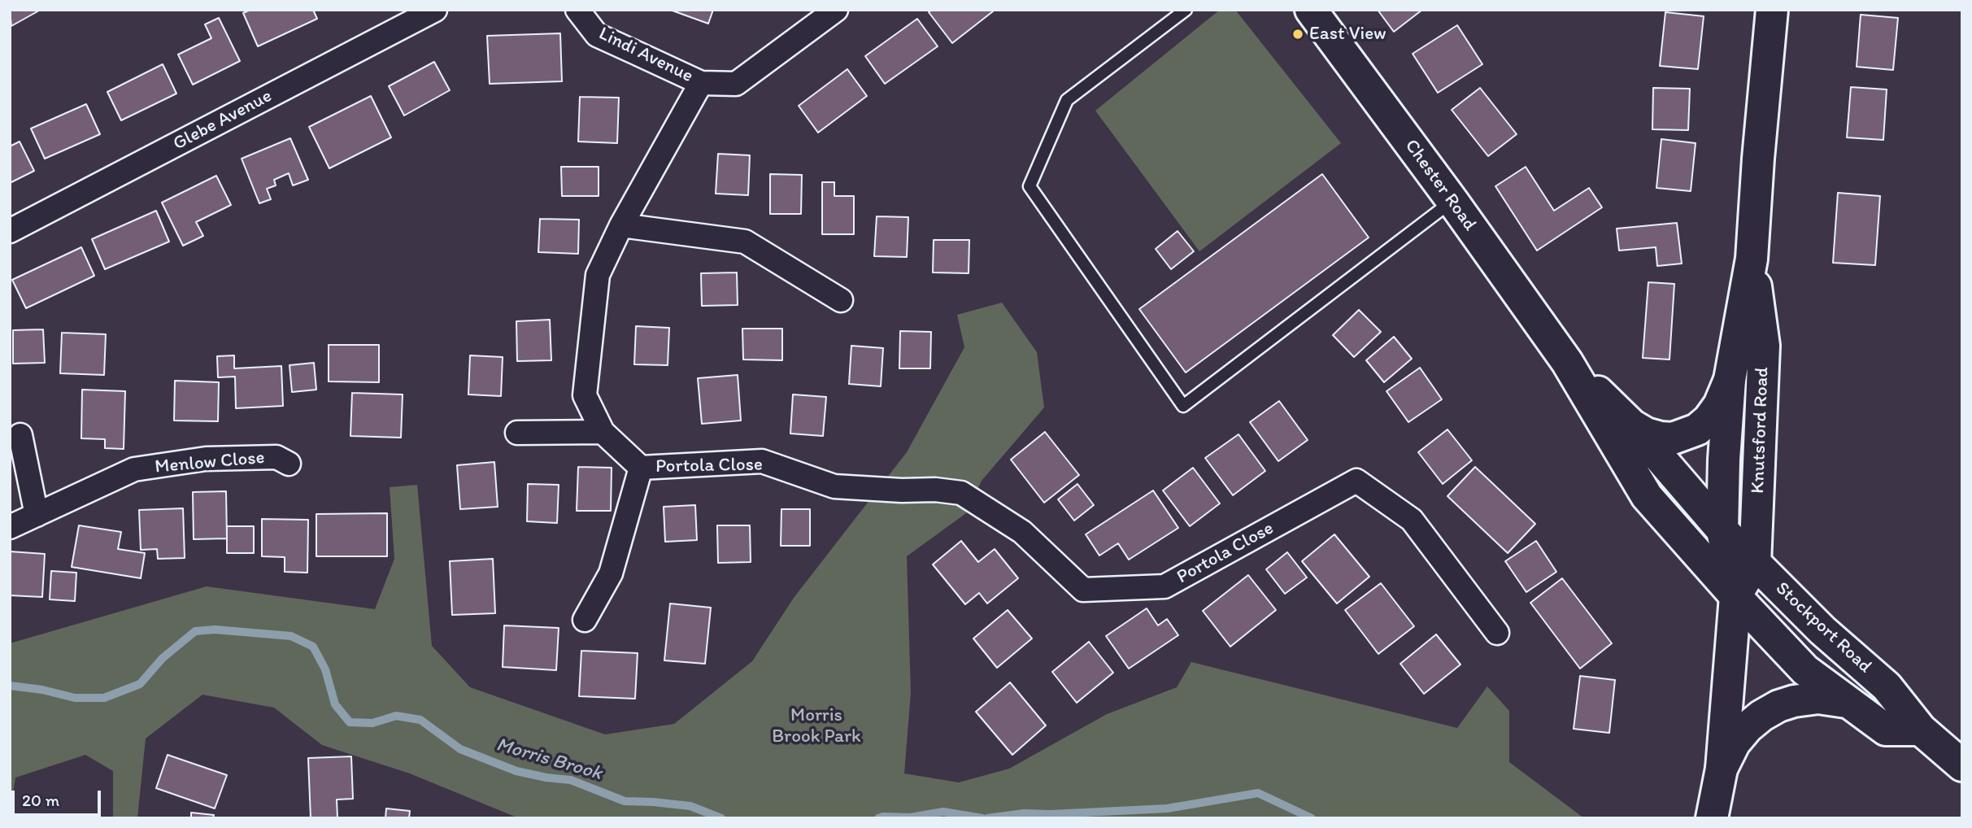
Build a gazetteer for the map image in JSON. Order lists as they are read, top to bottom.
{
  "streets": {
    "main road": ["Chester Road", "Knutsford Road", "Stockport Road"],
    "street": [
      "Lindi Avenue",
      "Glebe Avenue",
      "Menlow Close",
      "Portola Close"
    ]
  },
  "crossings": [
    ["Lindi Avenue", "Portola Close"],
    ["Chester Road", "Knutsford Road"],
    ["Chester Road", "Stockport Road"],
    ["Knutsford Road", "Stockport Road"]
  ],
  "water": ["Morris Brook"],
  "parks": ["Morris Brook Park"],
  "places": ["East View"],
  "scale_bar": "20 m"
}
